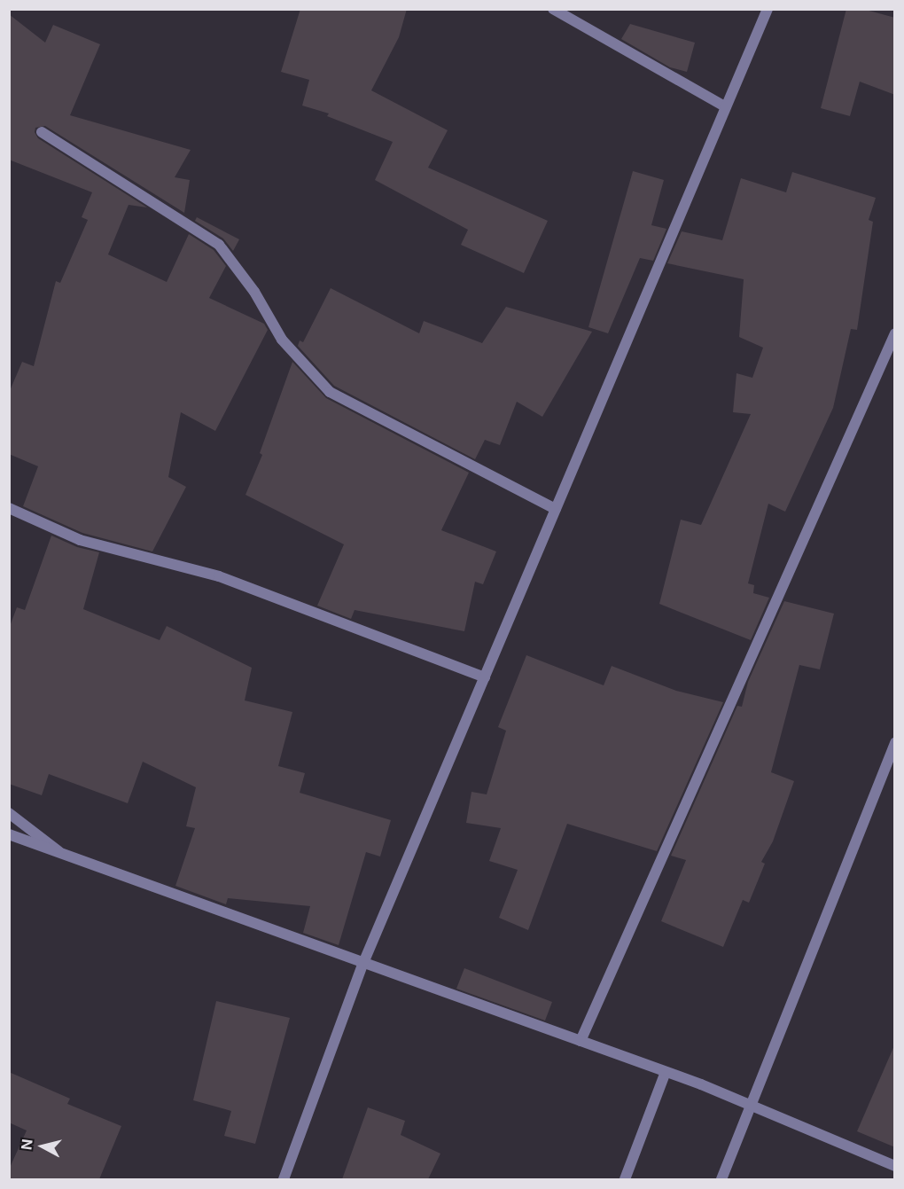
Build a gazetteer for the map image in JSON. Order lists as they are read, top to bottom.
{
  "north": "left"
}
